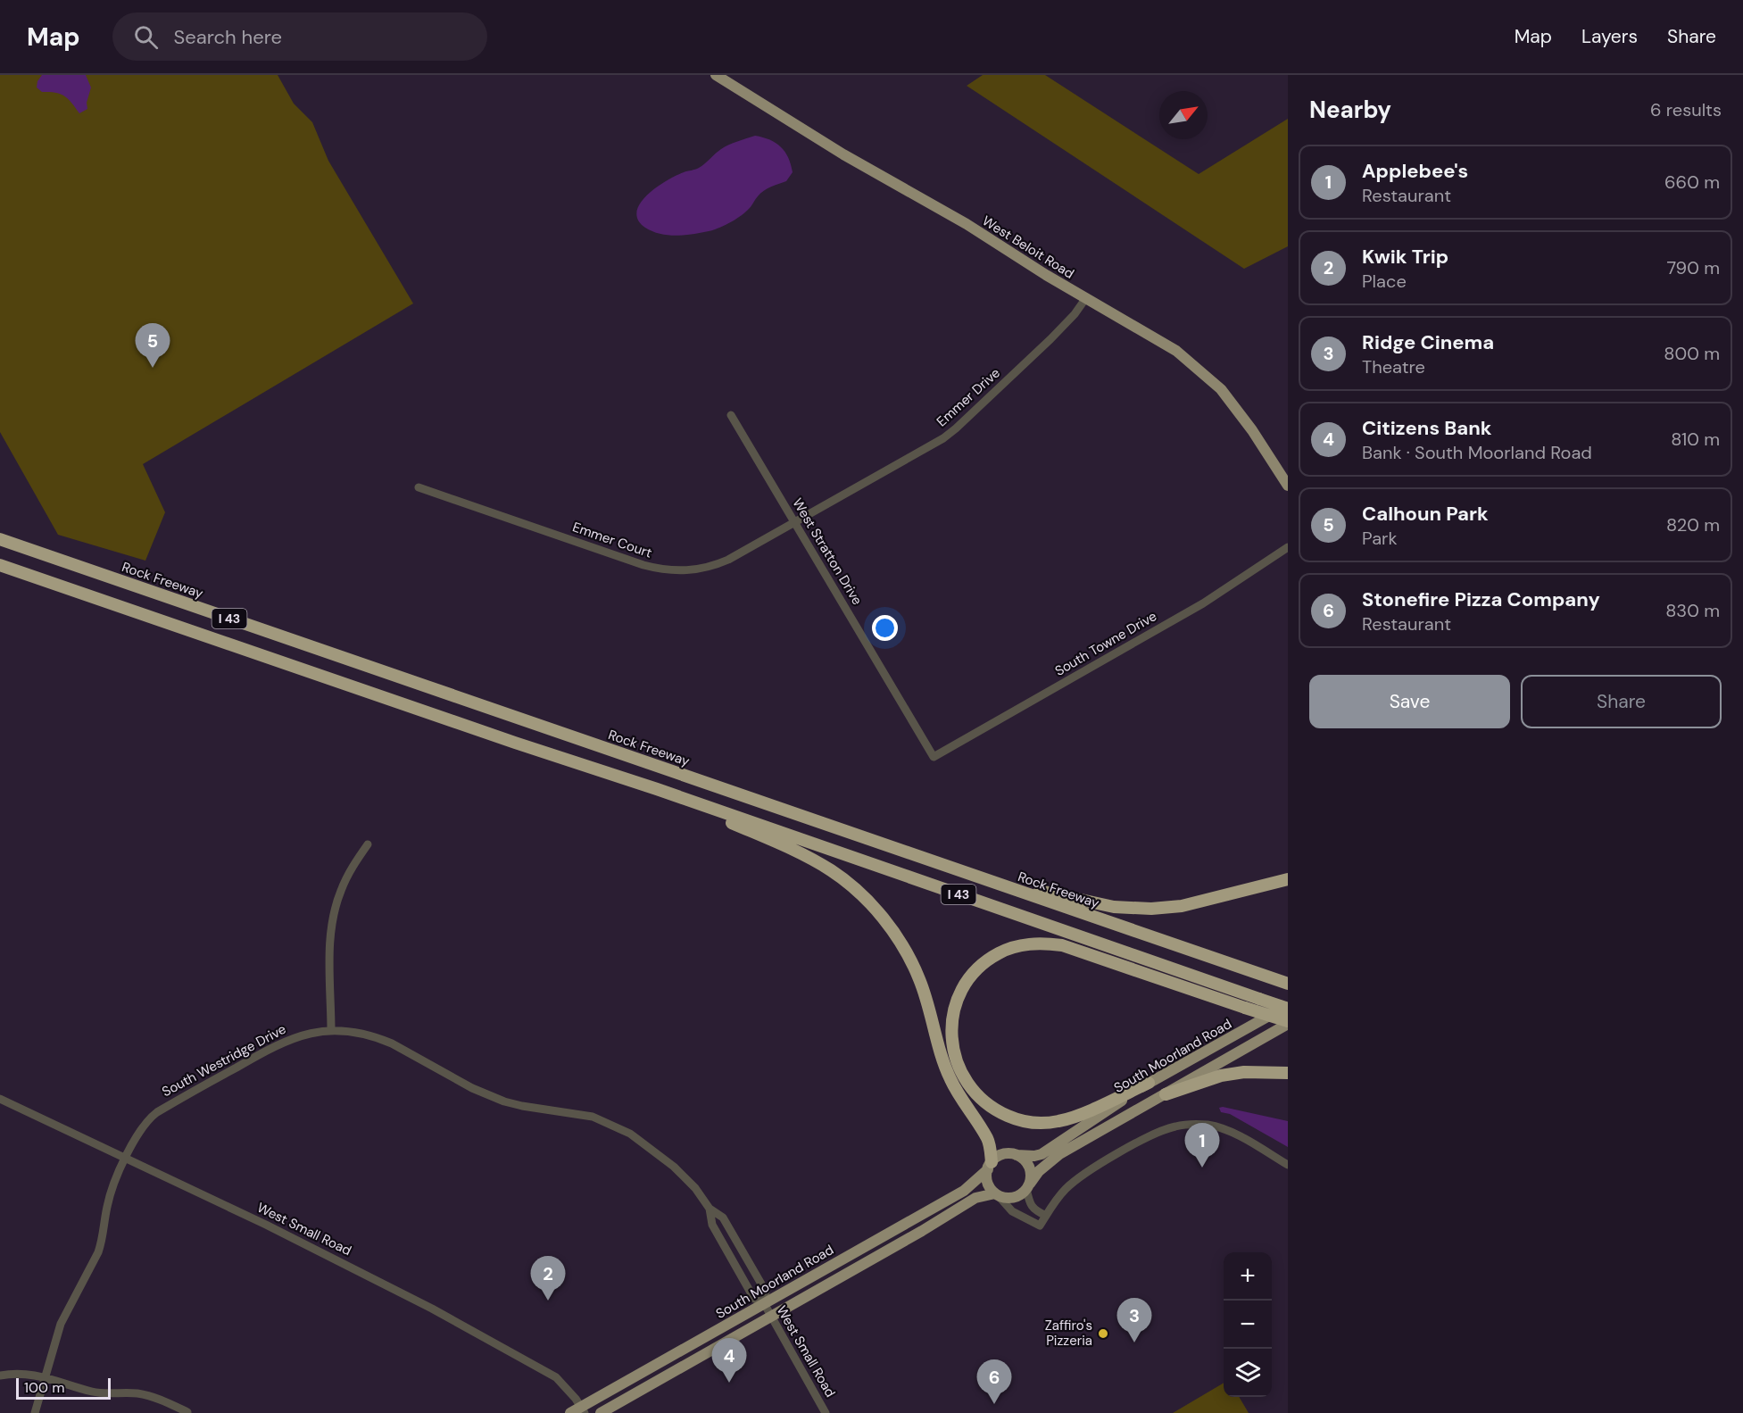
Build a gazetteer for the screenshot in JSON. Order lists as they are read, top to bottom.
{
  "streets": {
    "highway": ["Rock Freeway", "I 43"],
    "main road": ["West Beloit Road", "South Moorland Road"],
    "street": [
      "Emmer Drive",
      "Emmer Court",
      "West Stratton Drive",
      "South Towne Drive",
      "South Westridge Drive",
      "West Small Road"
    ]
  },
  "crossings": [
    ["West Beloit Road", "Emmer Drive"],
    ["Emmer Drive", "Emmer Court"],
    ["Emmer Drive", "West Stratton Drive"],
    ["Emmer Court", "West Stratton Drive"],
    ["West Stratton Drive", "South Towne Drive"],
    ["I 43", "South Moorland Road"],
    ["South Moorland Road", "South Westridge Drive"],
    ["South Moorland Road", "West Small Road"],
    ["South Westridge Drive", "West Small Road"]
  ],
  "places": ["Zaffiro's Pizzeria"],
  "scale_bar": "100 m",
  "north": "top right",
  "page": {
    "header": "Map",
    "search": "Search here",
    "nav": ["Map", "Layers", "Share"],
    "heading": ["Nearby", "6 results"],
    "list": [
      {
        "mark": "1",
        "name": "Applebee's",
        "note": "Restaurant",
        "value": "660 m"
      },
      {
        "mark": "2",
        "name": "Kwik Trip",
        "note": "Place",
        "value": "790 m"
      },
      {
        "mark": "3",
        "name": "Ridge Cinema",
        "note": "Theatre",
        "value": "800 m"
      },
      {
        "mark": "4",
        "name": "Citizens Bank",
        "note": "Bank · South Moorland Road",
        "value": "810 m"
      },
      {
        "mark": "5",
        "name": "Calhoun Park",
        "note": "Park",
        "value": "820 m"
      },
      {
        "mark": "6",
        "name": "Stonefire Pizza Company",
        "note": "Restaurant",
        "value": "830 m"
      }
    ],
    "pins": [
      "5",
      "1",
      "2",
      "3",
      "4",
      "6"
    ],
    "buttons": ["Save", "Share"],
    "map_buttons": ["+", "−"],
    "scale": "100 m"
  }
}
